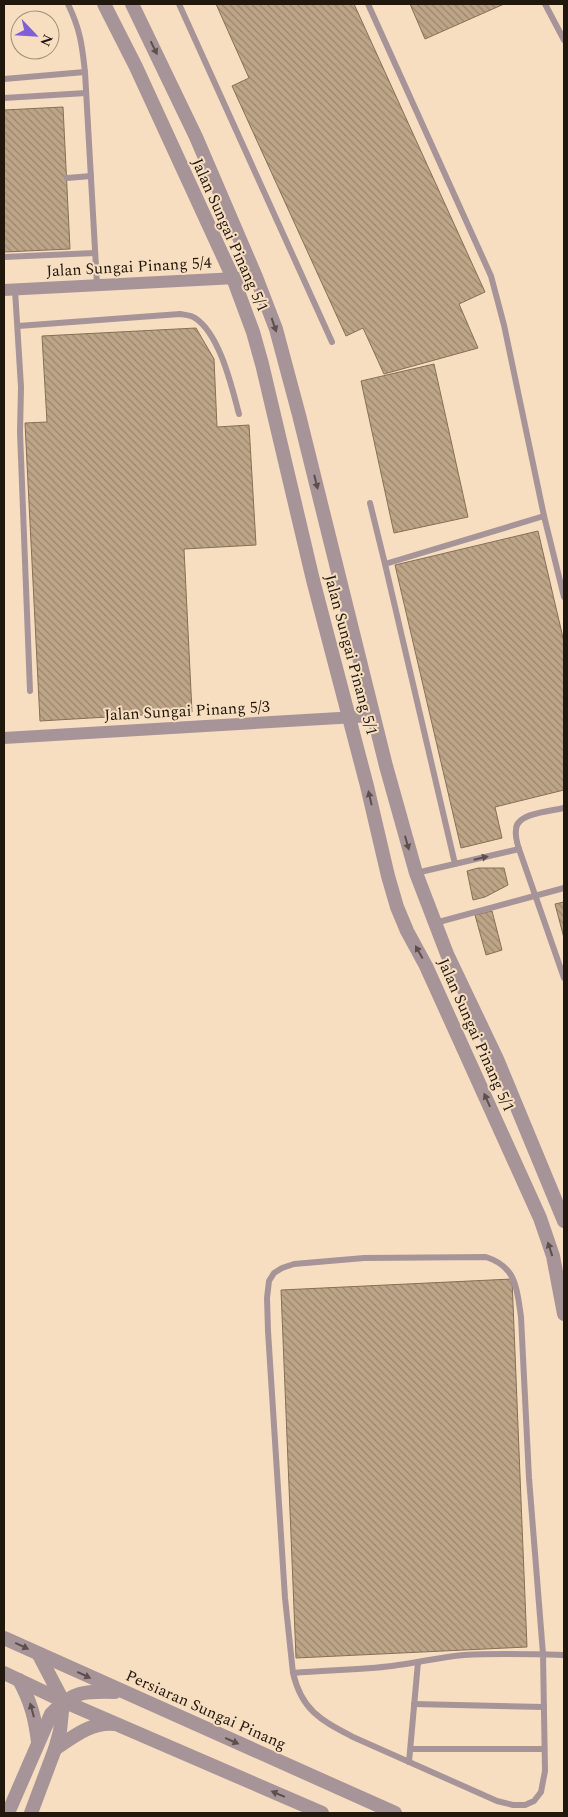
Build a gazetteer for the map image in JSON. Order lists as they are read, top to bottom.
{
  "streets": {
    "street": [
      "Jalan Sungai Pinang 5/1",
      "Jalan Sungai Pinang 5/4",
      "Jalan Sungai Pinang 5/3",
      "Persiaran Sungai Pinang"
    ]
  },
  "crossings": [
    ["Jalan Sungai Pinang 5/1", "Jalan Sungai Pinang 5/4"],
    ["Jalan Sungai Pinang 5/1", "Jalan Sungai Pinang 5/3"]
  ],
  "north": "bottom right"
}
